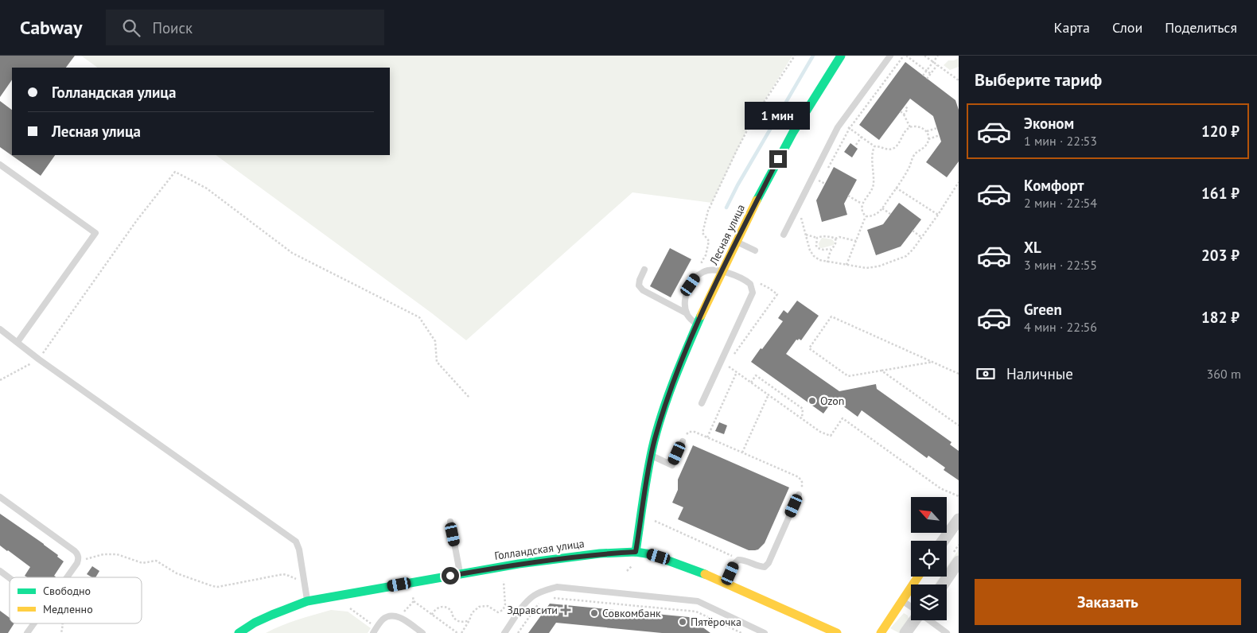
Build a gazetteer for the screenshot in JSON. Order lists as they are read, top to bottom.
{
  "streets": {
    "street": ["Лесная улица", "Голландская улица"]
  },
  "crossings": [
    ["Лесная улица", "Голландская улица"]
  ],
  "places": {
    "other": ["Ozon", "Совкомбанк", "Пятёрочка"],
    "health": ["Здравсити"]
  },
  "legend": ["Свободно", "Медленно"],
  "north": "top left",
  "page": {
    "header": "Cabway",
    "search": "Поиск",
    "nav": ["Карта", "Слои", "Поделиться"],
    "heading": "Выберите тариф",
    "banner": ["Голландская улица", "Лесная улица"],
    "bubble": "1 мин",
    "list": [
      {
        "name": "Эконом",
        "note": "1 мин · 22:53",
        "value": "120 ₽"
      },
      {
        "name": "Комфорт",
        "note": "2 мин · 22:54",
        "value": "161 ₽"
      },
      {
        "name": "XL",
        "note": "3 мин · 22:55",
        "value": "203 ₽"
      },
      {
        "name": "Green",
        "note": "4 мин · 22:56",
        "value": "182 ₽"
      }
    ],
    "pay": ["Наличные", "360 m"],
    "buttons": "Заказать"
  }
}
